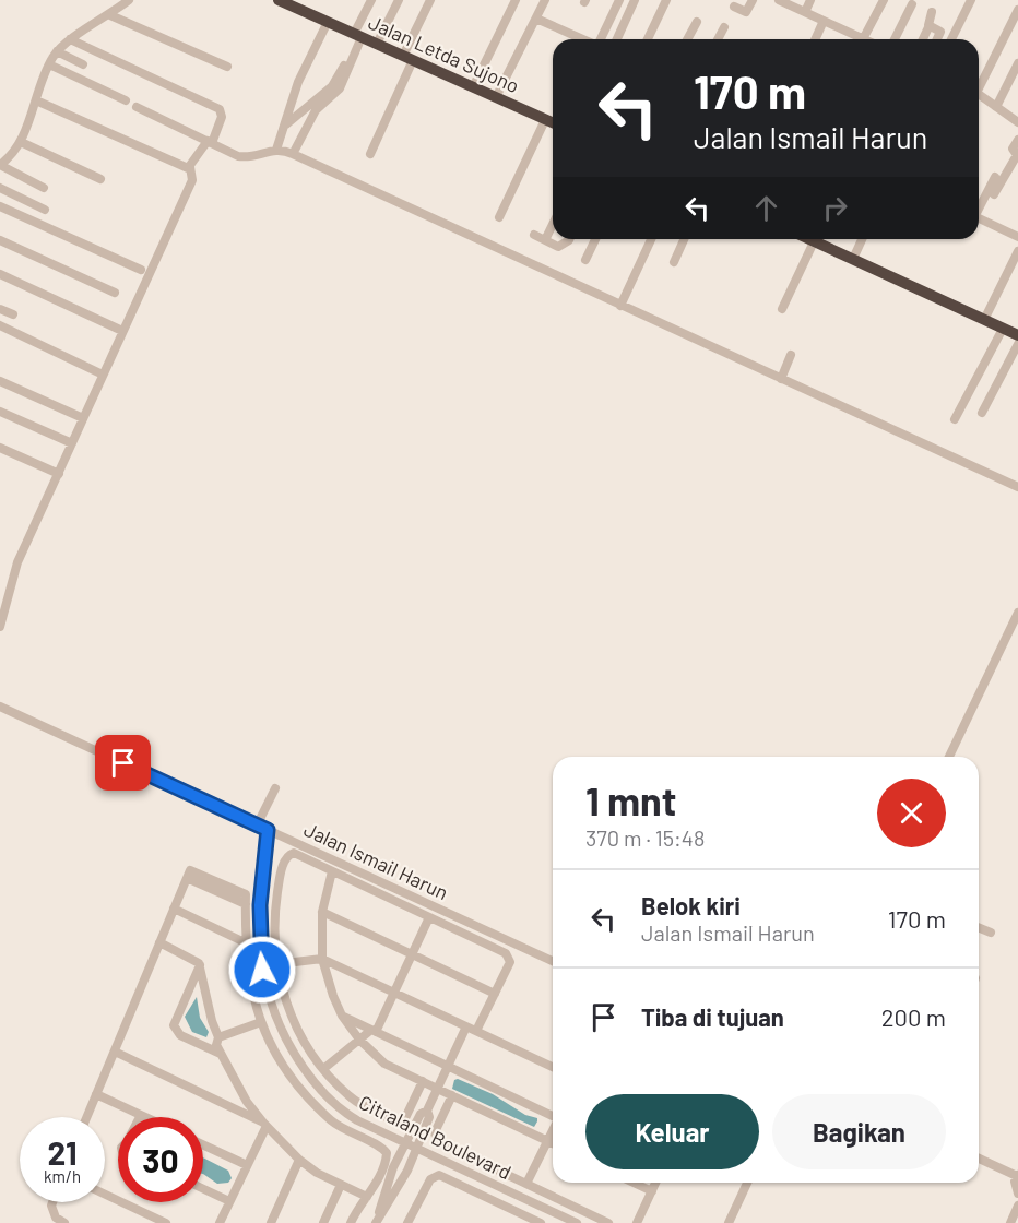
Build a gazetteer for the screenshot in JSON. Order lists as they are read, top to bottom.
{
  "streets": {
    "highway": ["Jalan Letda Sujono"],
    "street": ["Jalan Ismail Harun", "Citraland Boulevard"]
  },
  "crossings": [
    ["Jalan Ismail Harun", "Citraland Boulevard"]
  ],
  "page": {
    "turn": ["170 m", "Jalan Ismail Harun"],
    "heading": ["1 mnt", "370 m · 15:48"],
    "list": [
      {
        "name": "Belok kiri",
        "note": "Jalan Ismail Harun",
        "value": "170 m"
      },
      {
        "name": "Tiba di tujuan",
        "value": "200 m"
      }
    ],
    "buttons": ["Keluar", "Bagikan"],
    "speed": "21 km/h",
    "limit": "30"
  }
}
